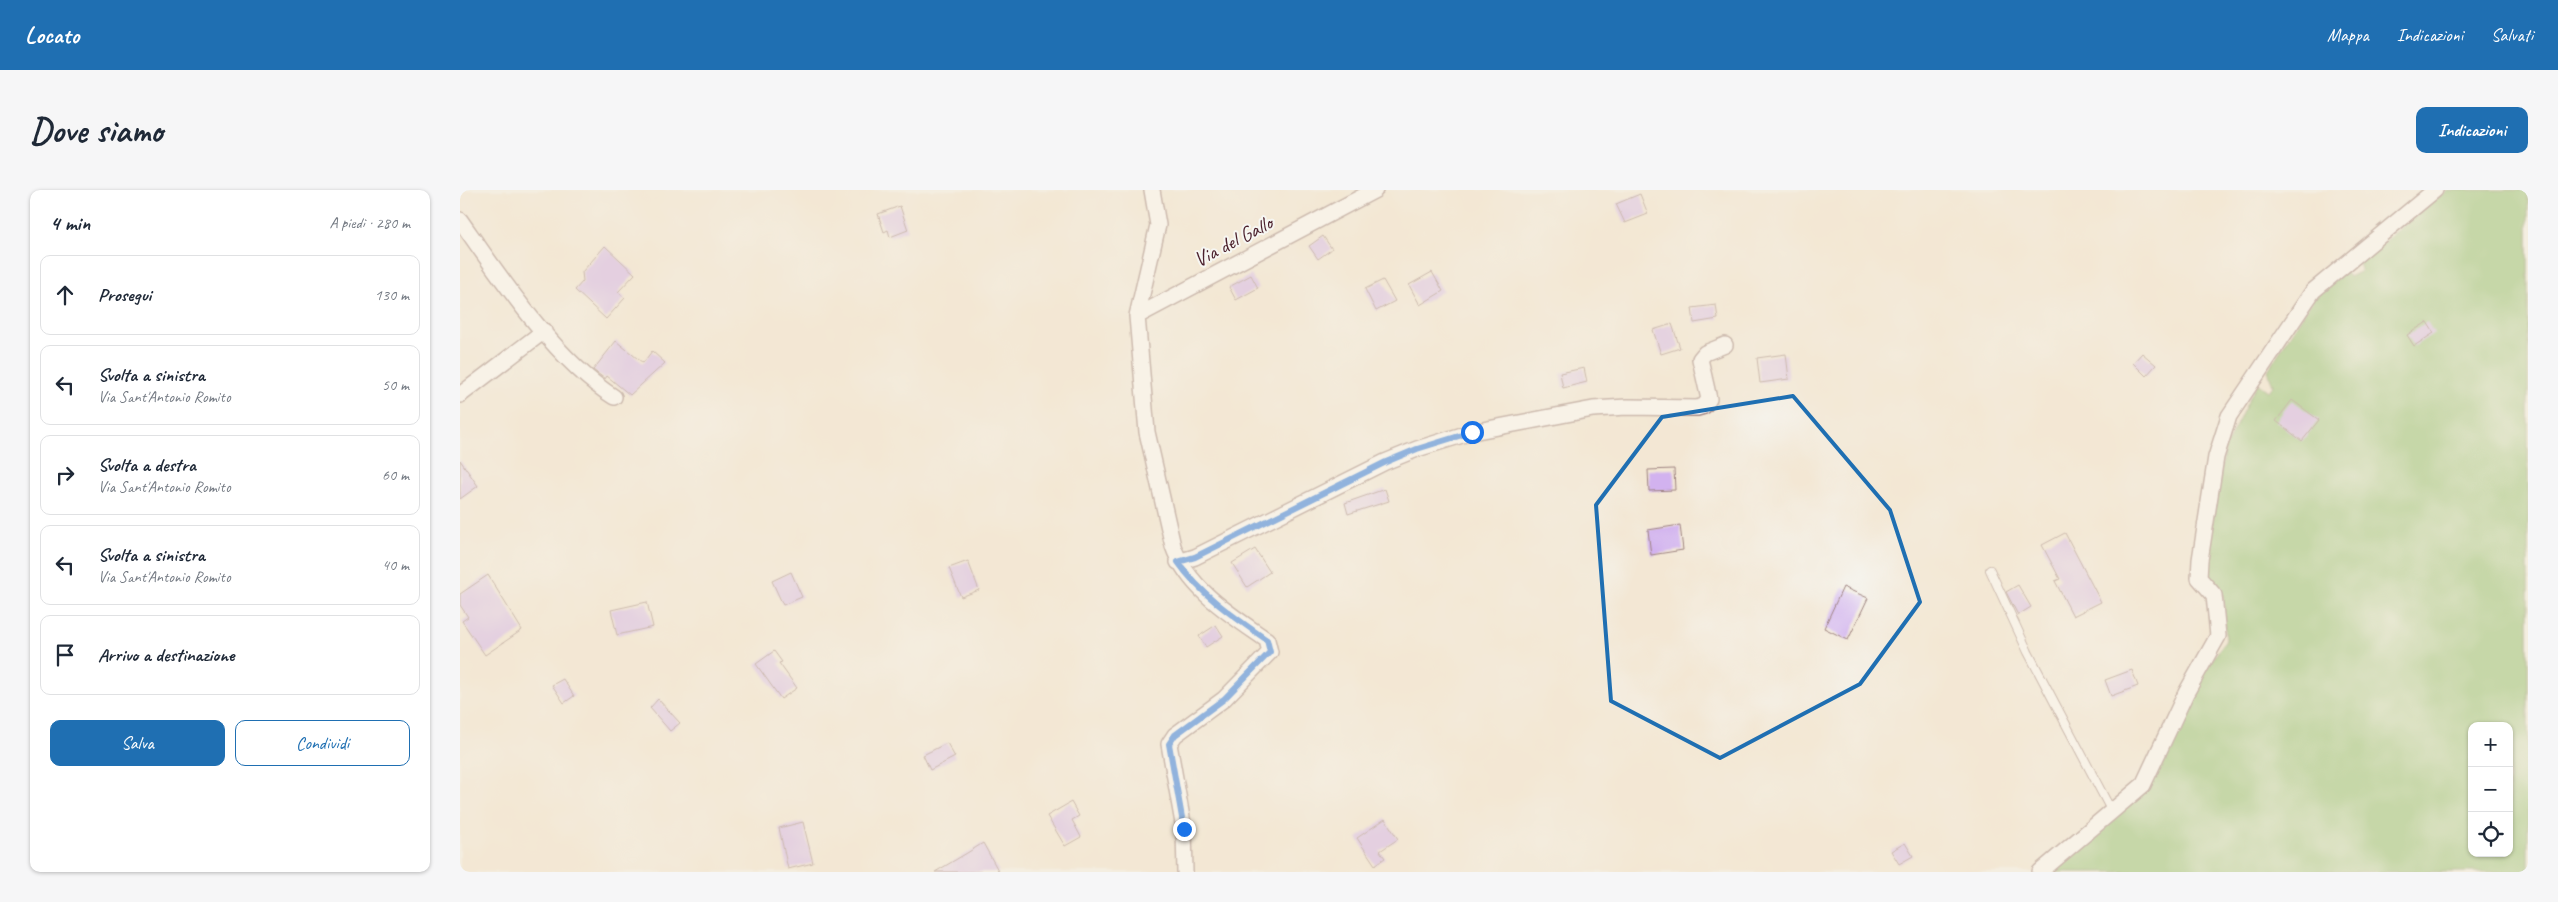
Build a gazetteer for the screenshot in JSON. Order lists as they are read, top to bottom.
{
  "streets": {
    "street": ["Via del Gallo"]
  },
  "page": {
    "header": "Locato",
    "nav": ["Mappa", "Indicazioni", "Salvati"],
    "buttons": [
      "Indicazioni",
      ["Salva", "Condividi"]
    ],
    "title": "Dove siamo",
    "heading": ["4 min", "A piedi · 280 m"],
    "list": [
      ["Prosegui", "130 m"],
      ["Svolta a sinistra", "Via Sant'Antonio Romito", "50 m"],
      ["Svolta a destra", "Via Sant'Antonio Romito", "60 m"],
      ["Svolta a sinistra", "Via Sant'Antonio Romito", "40 m"],
      "Arrivo a destinazione"
    ],
    "map_buttons": ["+", "−"]
  }
}
